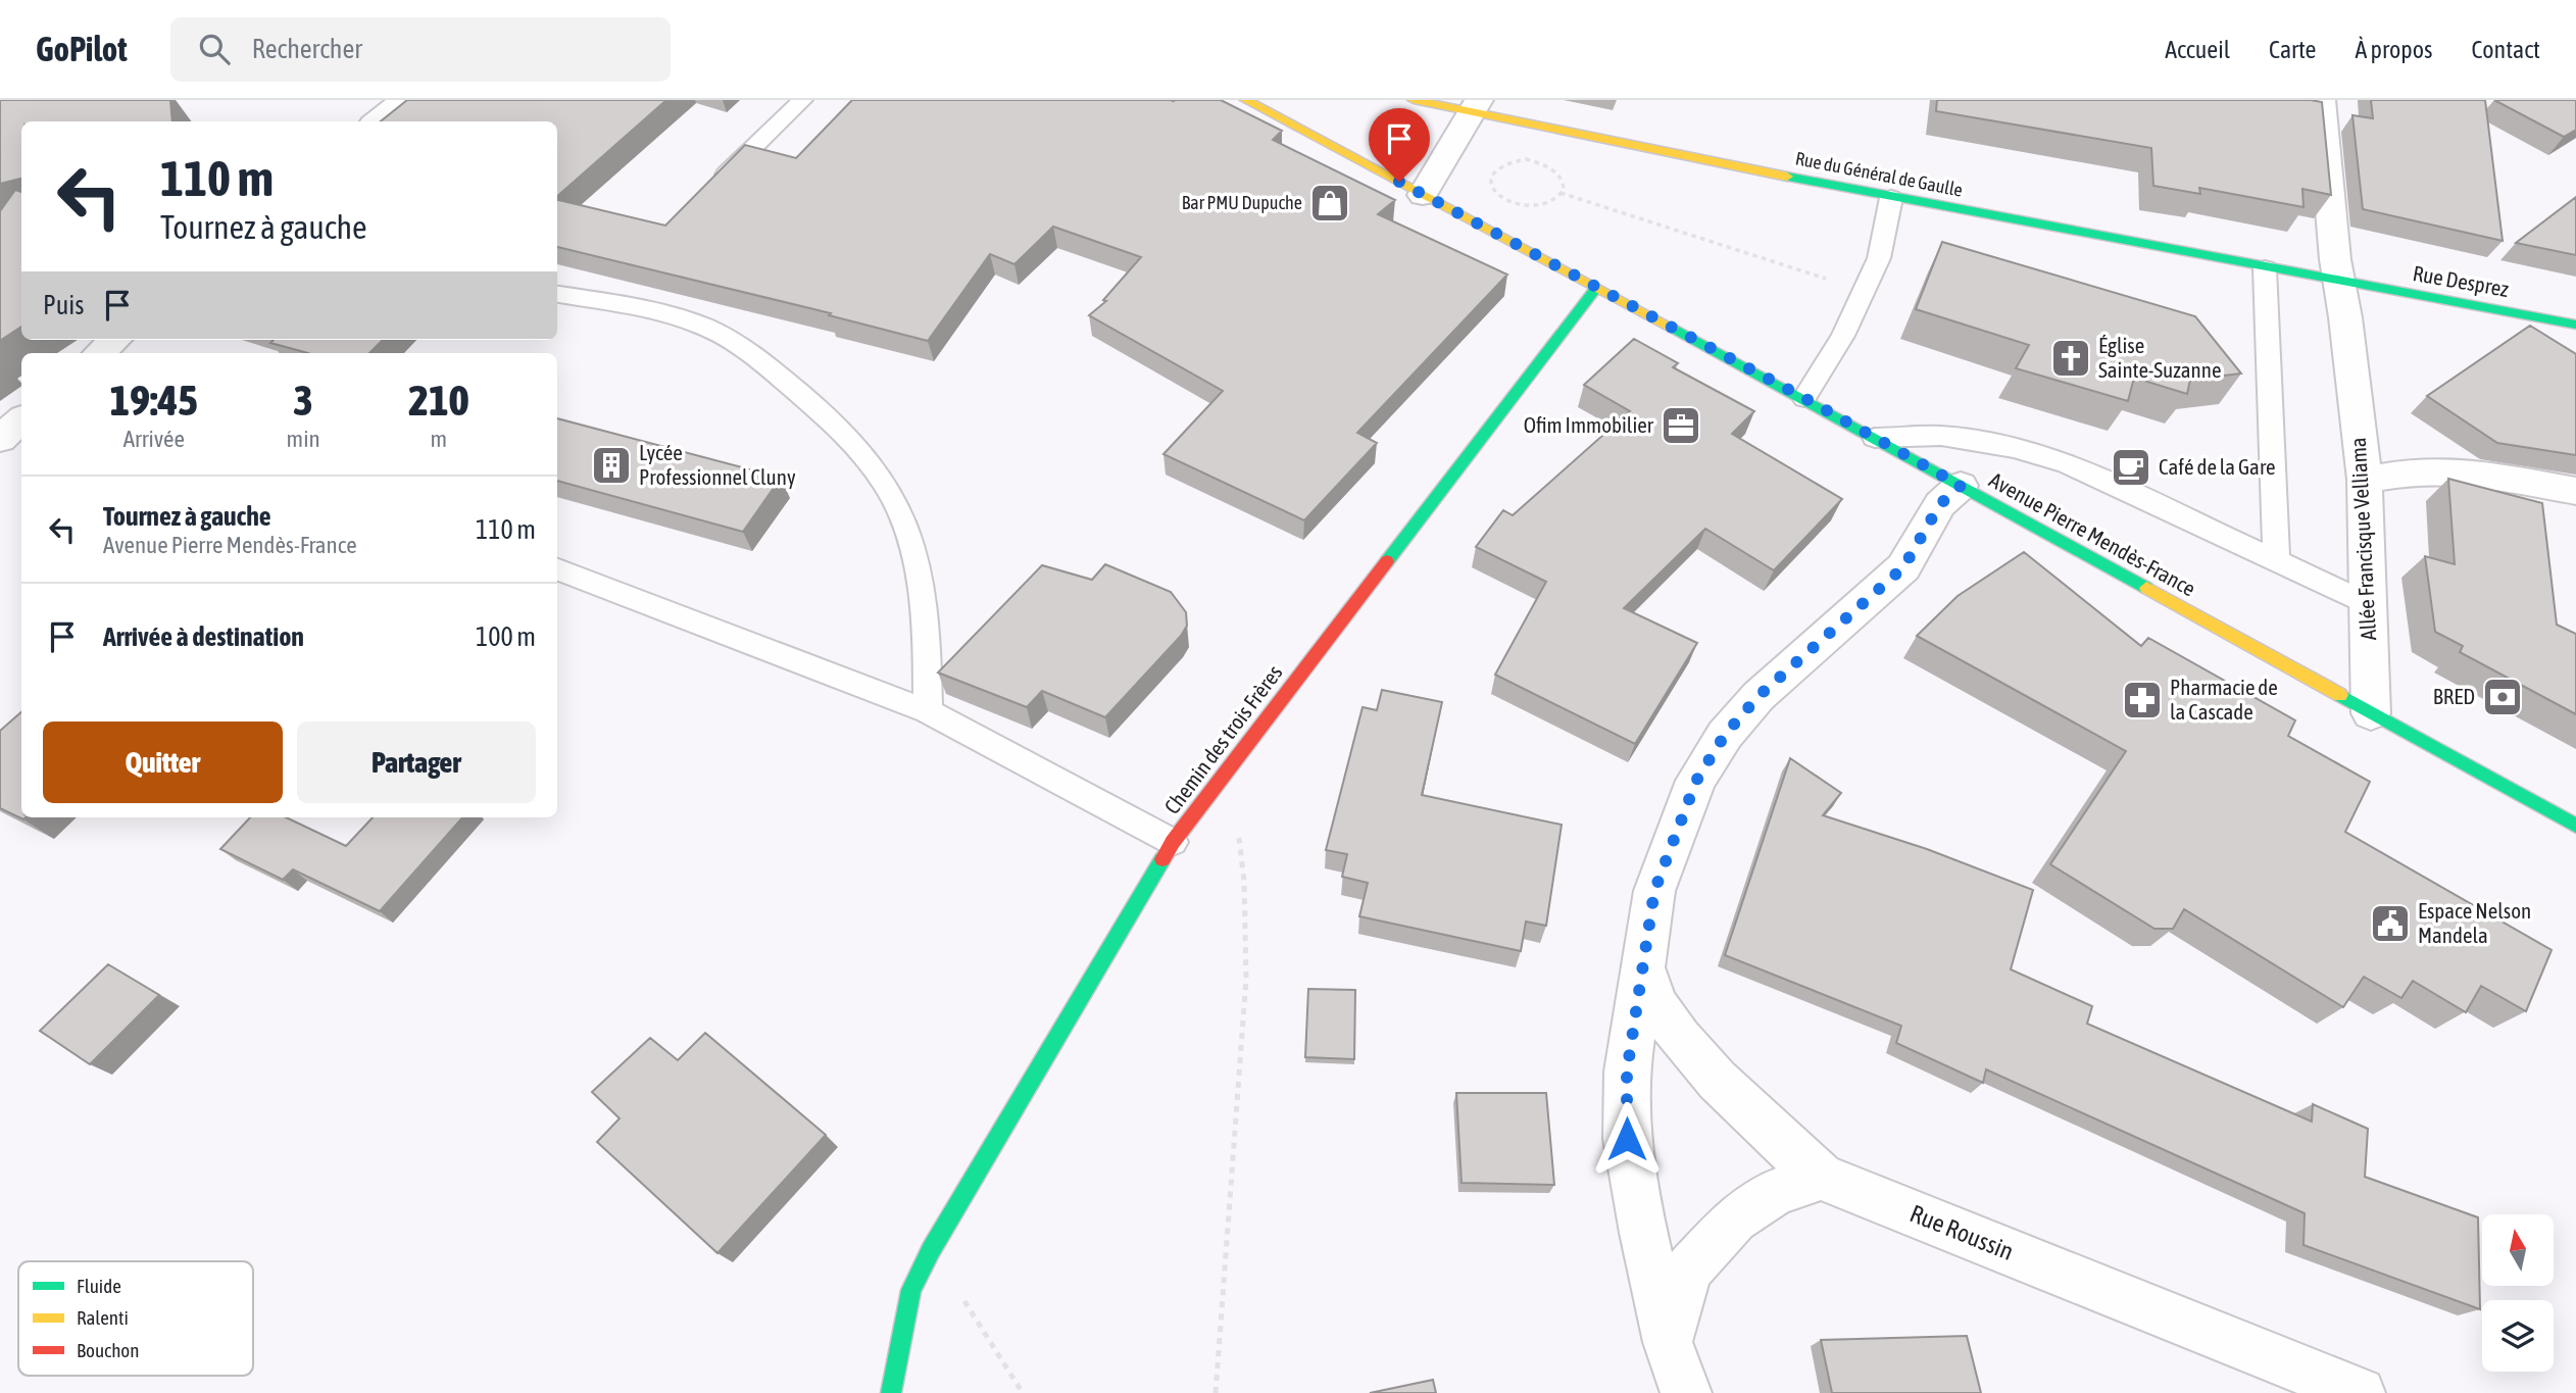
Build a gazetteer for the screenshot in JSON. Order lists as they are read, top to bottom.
{
  "streets": {
    "street": [
      "Rue du Général de Gaulle",
      "Rue Desprez",
      "Avenue Pierre Mendès-France",
      "Allée Francisque Velliama",
      "Chemin des trois Frères",
      "Rue Roussin"
    ]
  },
  "crossings": [
    ["Rue du Général de Gaulle", "Rue Desprez"],
    ["Rue du Général de Gaulle", "Allée Francisque Velliama"],
    ["Rue Desprez", "Allée Francisque Velliama"],
    ["Avenue Pierre Mendès-France", "Allée Francisque Velliama"],
    ["Avenue Pierre Mendès-France", "Chemin des trois Frères"]
  ],
  "places": {
    "shop": ["Bar PMU Dupuche"],
    "church": ["Église Sainte-Suzanne"],
    "office": ["Ofim Immobilier"],
    "building": ["Lycée Professionnel Cluny"],
    "cafe": ["Café de la Gare"],
    "bank": ["BRED"],
    "pharmacy": ["Pharmacie de la Cascade"],
    "public building": ["Espace Nelson Mandela"]
  },
  "legend": ["Fluide", "Ralenti", "Bouchon"],
  "north": "top",
  "page": {
    "header": "GoPilot",
    "search": "Rechercher",
    "nav": [
      "Accueil",
      "Carte",
      "À propos",
      "Contact"
    ],
    "turn": ["110 m", "Tournez à gauche"],
    "then": "Puis",
    "eta": [
      "19:45",
      "Arrivée",
      "3",
      "min",
      "210",
      "m"
    ],
    "list": [
      {
        "name": "Tournez à gauche",
        "note": "Avenue Pierre Mendès-France",
        "value": "110 m"
      },
      {
        "name": "Arrivée à destination",
        "value": "100 m"
      }
    ],
    "buttons": ["Quitter", "Partager"]
  }
}
